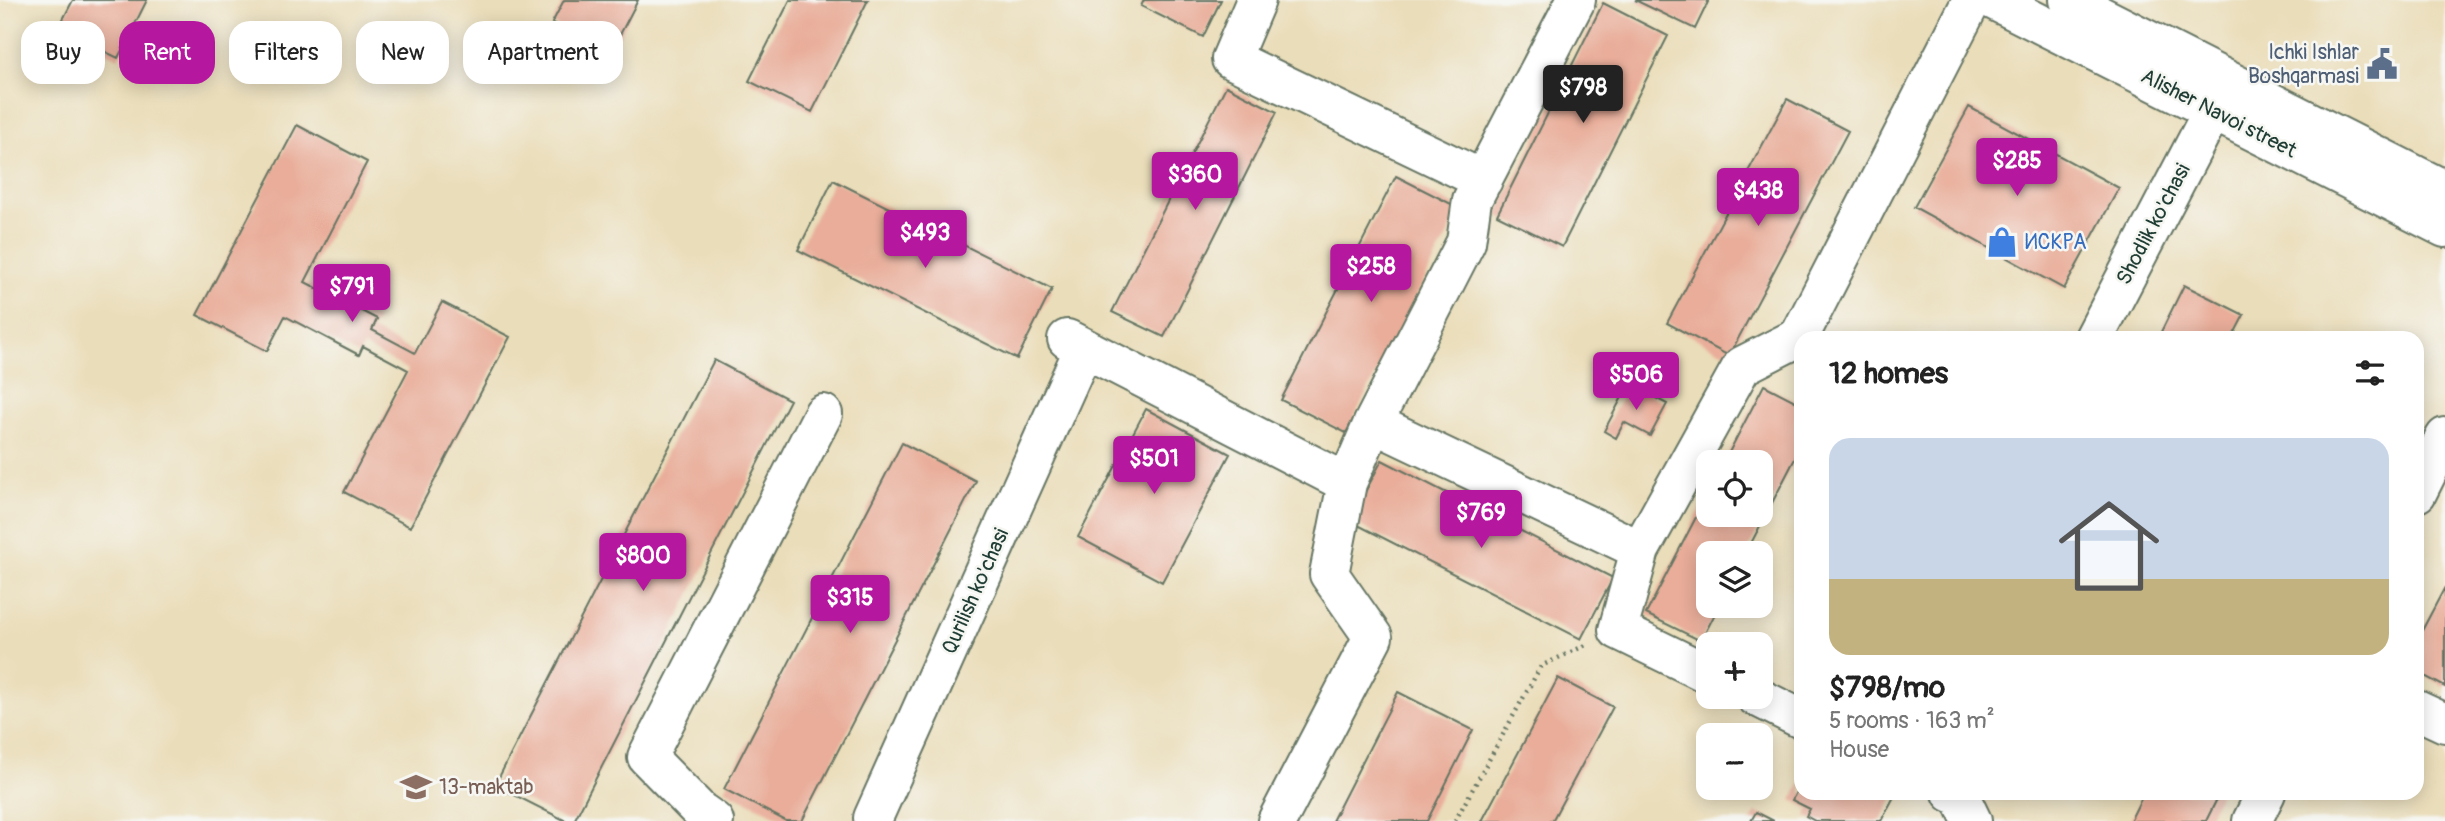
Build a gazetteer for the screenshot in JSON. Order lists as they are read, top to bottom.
{
  "streets": {
    "street": ["Alisher Navoi street", "Shodlik ko'chasi", "Qurilish ko'chasi"]
  },
  "crossings": [
    ["Alisher Navoi street", "Shodlik ko'chasi"]
  ],
  "places": {
    "public building": ["Ichki Ishlar Boshqarmasi"],
    "shop": ["ИСКРА"],
    "school or university": ["13-maktab"]
  },
  "page": {
    "chip": [
      "Buy",
      "Rent",
      "Filters",
      "New",
      "Apartment"
    ],
    "price": [
      "$798",
      "$285",
      "$360",
      "$438",
      "$493",
      "$258",
      "$791",
      "$506",
      "$501",
      "$769",
      "$800",
      "$315"
    ],
    "heading": "12 homes",
    "list": [
      {
        "name": "$798/mo",
        "note": "5 rooms · 163 m² · House"
      }
    ],
    "map_buttons": ["+", "−"]
  }
}
